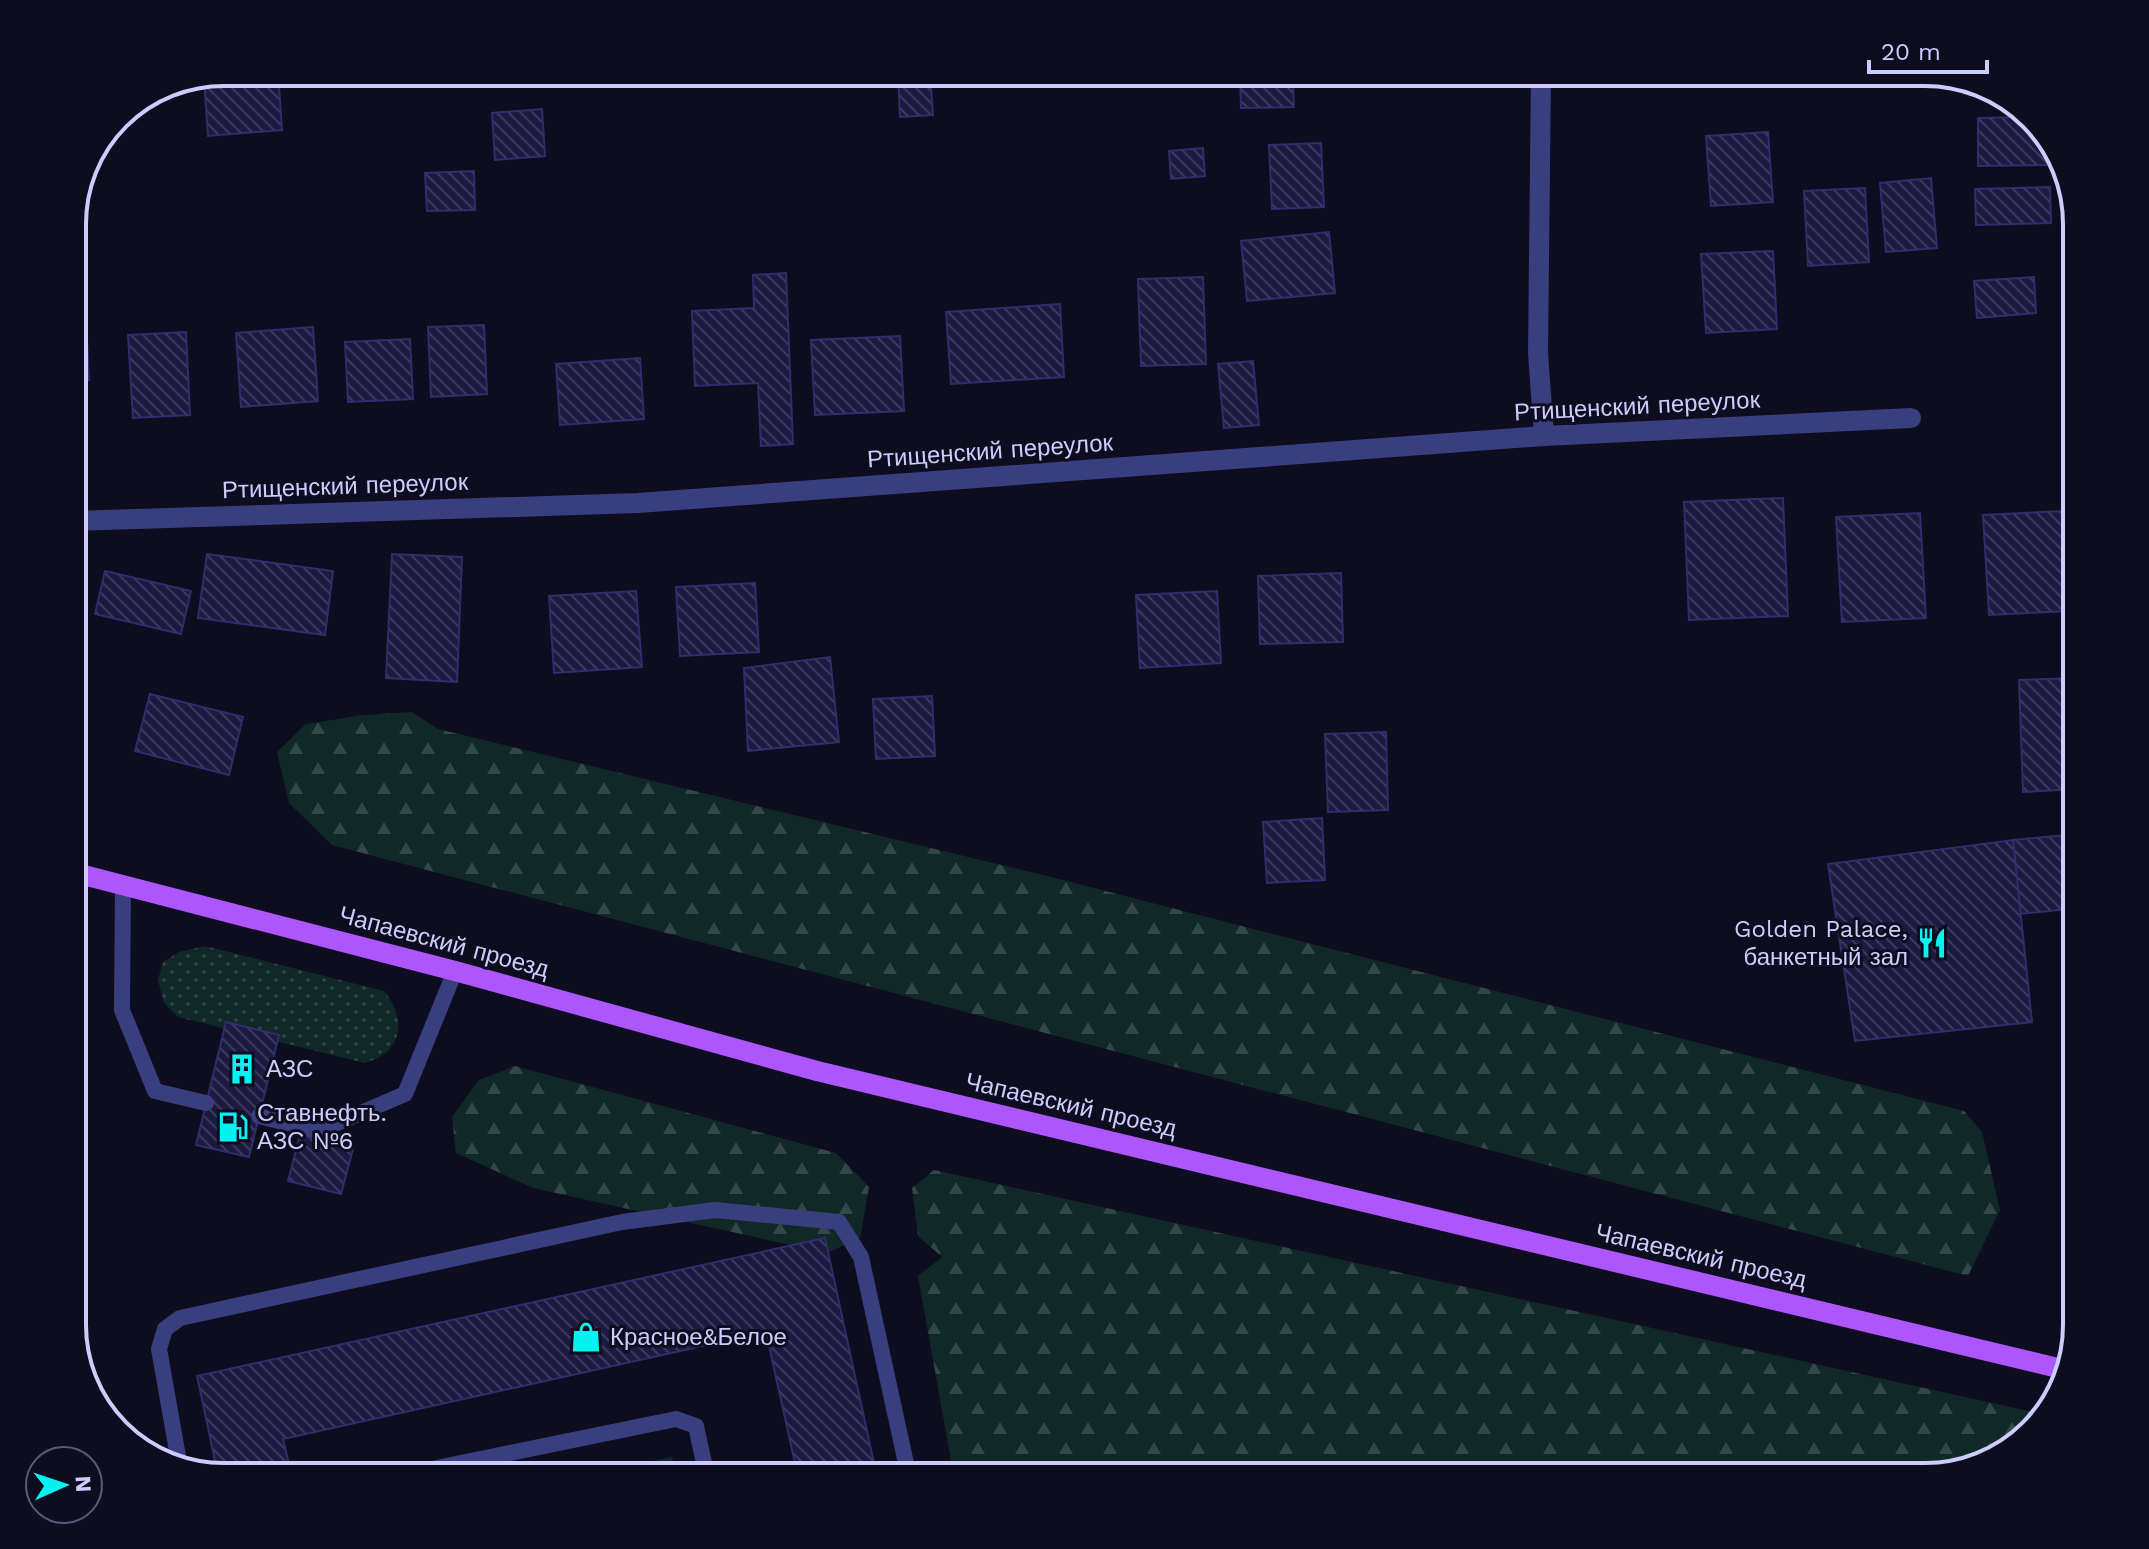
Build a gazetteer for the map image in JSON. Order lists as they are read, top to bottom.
{
  "streets": {
    "main road": ["Чапаевский проезд"],
    "street": ["Ртищенский переулок"]
  },
  "places": {
    "restaurant": ["Golden Palace, банкетный зал"],
    "building": ["АЗС"],
    "fuel station": ["Ставнефть. АЗС №6"],
    "shop": ["Красное&Белое"]
  },
  "scale_bar": "20 m",
  "north": "right"
}
